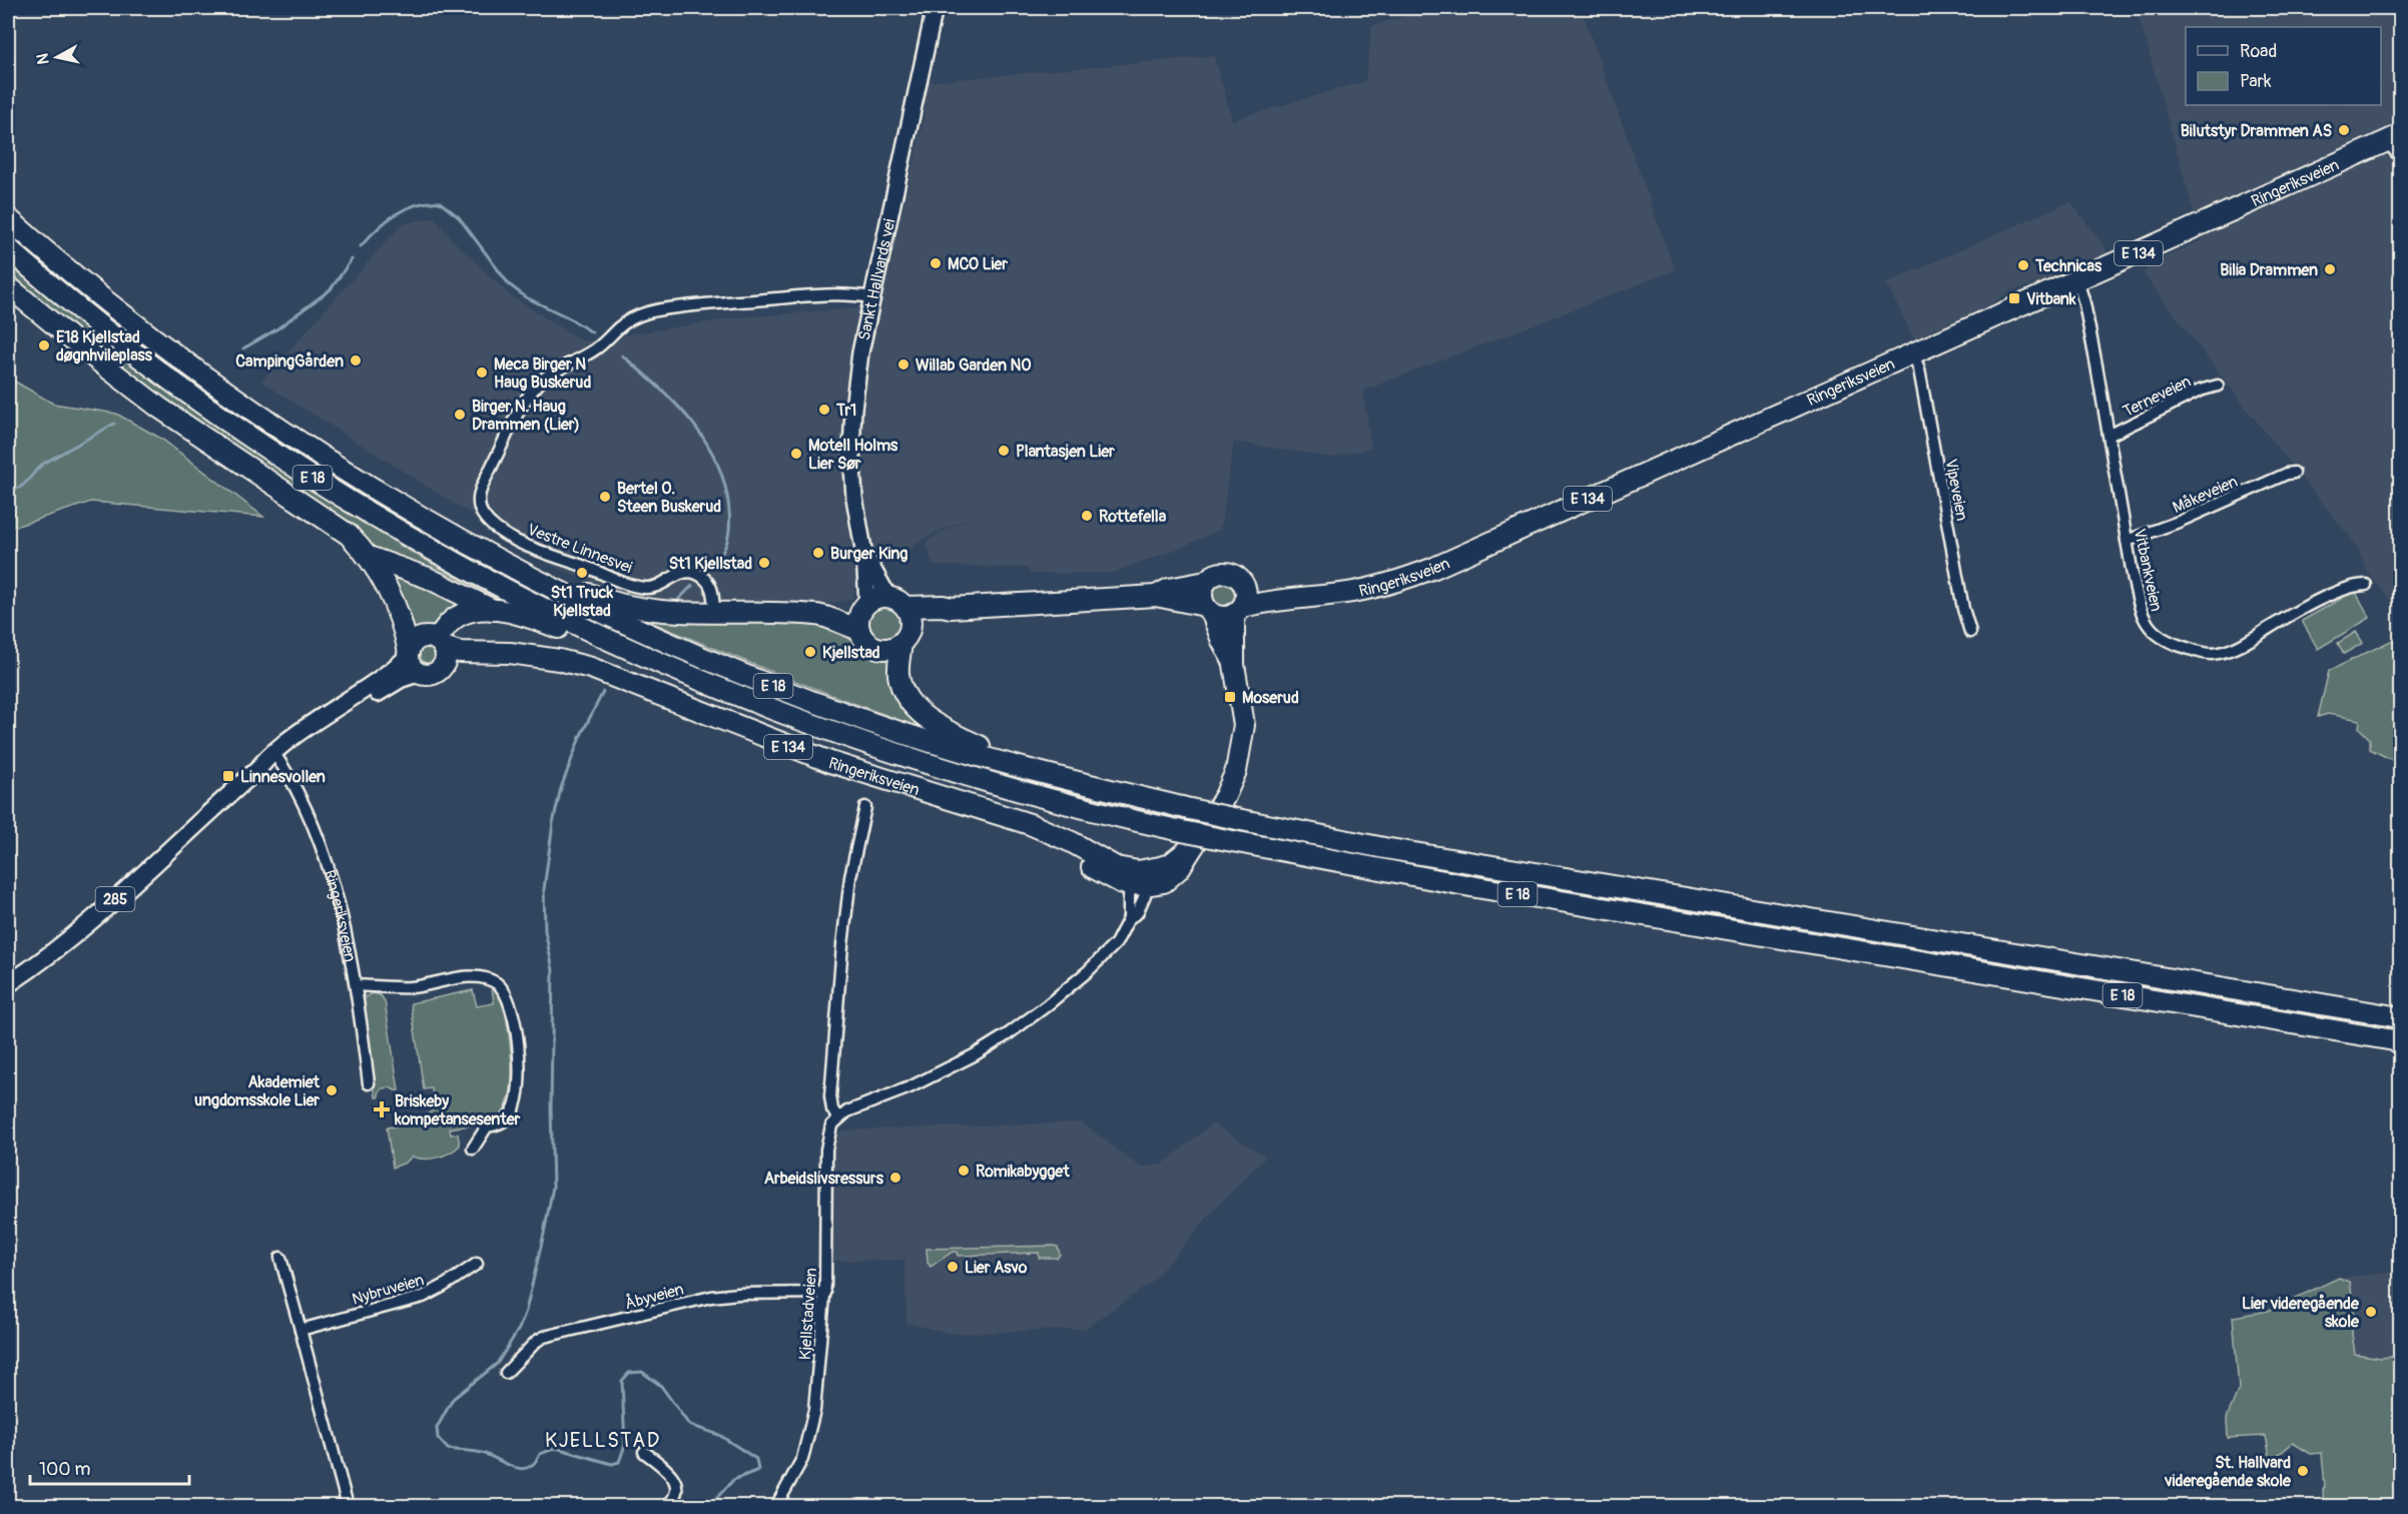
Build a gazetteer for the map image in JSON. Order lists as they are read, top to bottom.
{
  "streets": {
    "highway": ["Ringeriksveien", "E 134", "E 18"],
    "main road": ["Sankt Hallvards vei", "285"],
    "street": [
      "Terneveien",
      "Vipeveien",
      "Måkeveien",
      "Vestre Linnesvei",
      "Vitbankveien",
      "Nybruveien",
      "Åbyveien",
      "Kjellstadveien"
    ]
  },
  "crossings": [
    ["Ringeriksveien", "E 134"],
    ["Ringeriksveien", "E 18"],
    ["Ringeriksveien", "Vipeveien"],
    ["Ringeriksveien", "Vitbankveien"],
    ["Ringeriksveien", "285"],
    ["E 134", "E 18"],
    ["E 134", "285"],
    ["Sankt Hallvards vei", "E 18"],
    ["Sankt Hallvards vei", "Vestre Linnesvei"],
    ["Terneveien", "Vitbankveien"],
    ["E 18", "Vestre Linnesvei"],
    ["E 18", "285"],
    ["Måkeveien", "Vitbankveien"],
    ["Åbyveien", "Kjellstadveien"]
  ],
  "districts": ["KJELLSTAD"],
  "places": {
    "other": [
      "Bilutstyr Drammen AS",
      "MCO Lier",
      "Technicas",
      "Bilia Drammen",
      "E18 Kjellstad døgnhvileplass",
      "CampingGården",
      "Willab Garden NO",
      "Meca Birger N Haug Buskerud",
      "Tr1",
      "Birger N. Haug Drammen (Lier)",
      "Plantasjen Lier",
      "Motell Holms Lier Sør",
      "Bertel O. Steen Buskerud",
      "Rottefella",
      "Burger King",
      "St1 Kjellstad",
      "St1 Truck Kjellstad",
      "Kjellstad",
      "Akademiet ungdomsskole Lier",
      "Romikabygget",
      "Arbeidslivsressurs",
      "Lier Asvo",
      "Lier videregående skole",
      "St. Hallvard videregående skole"
    ],
    "transit": ["Vitbank", "Moserud", "Linnesvollen"],
    "health": ["Briskeby kompetansesenter"]
  },
  "legend": ["Road", "Park"],
  "scale_bar": "100 m",
  "north": "left"
}
